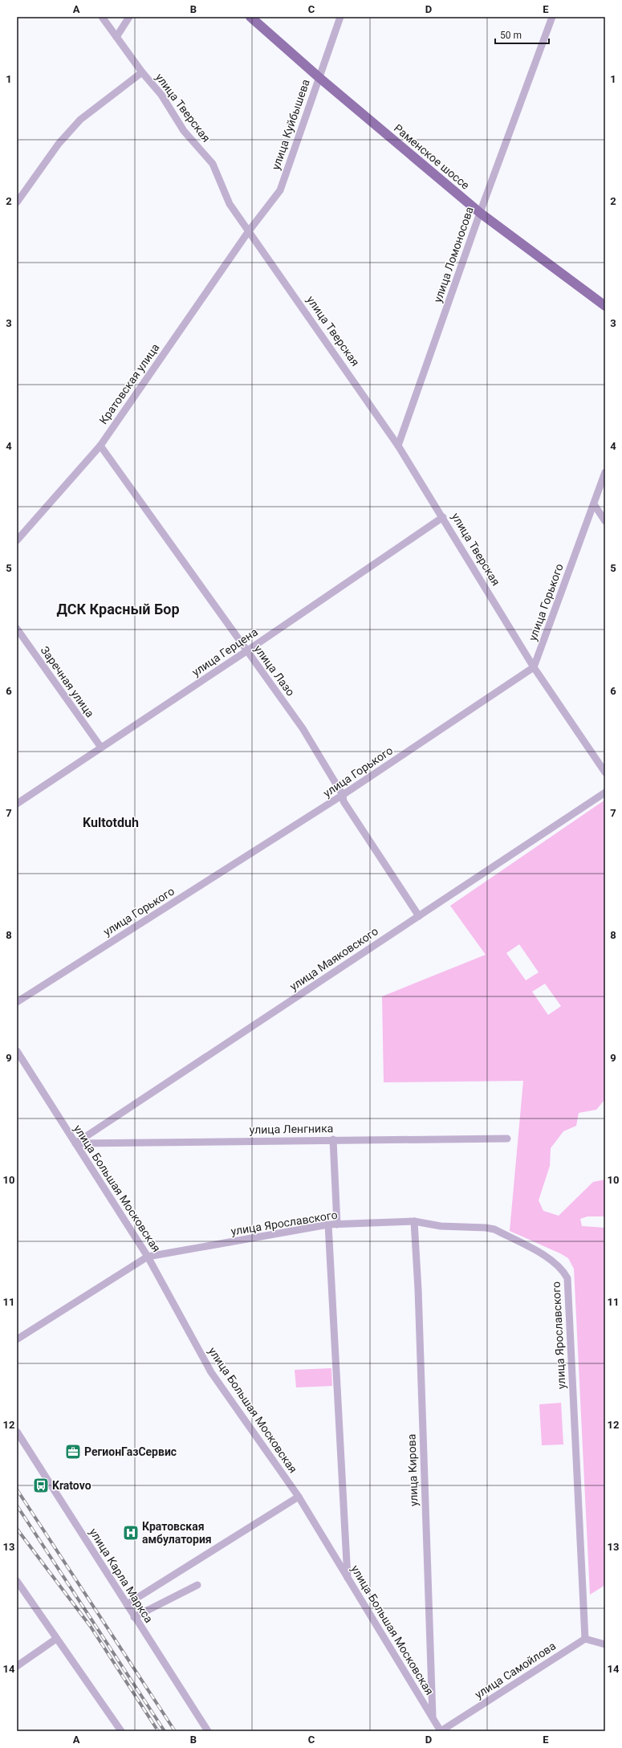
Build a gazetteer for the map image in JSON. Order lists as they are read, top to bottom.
{
  "streets": {
    "main road": ["Раменское шоссе"],
    "street": [
      "улица Тверская",
      "улица Куйбышева",
      "улица Ломоносова",
      "Кратовская улица",
      "улица Горького",
      "улица Герцена",
      "улица Лазо",
      "Заречная улица",
      "улица Маяковского",
      "улица Ленгника",
      "улица Большая Московская",
      "улица Ярославского",
      "улица Кирова",
      "улица Карла Маркса",
      "улица Самойлова"
    ]
  },
  "crossings": [
    ["улица Тверская", "улица Куйбышева"],
    ["улица Тверская", "улица Ломоносова"],
    ["улица Тверская", "Кратовская улица"],
    ["улица Тверская", "улица Горького"],
    ["улица Тверская", "улица Герцена"],
    ["улица Куйбышева", "Раменское шоссе"],
    ["улица Куйбышева", "Кратовская улица"],
    ["Раменское шоссе", "улица Ломоносова"],
    ["Кратовская улица", "улица Лазо"],
    ["улица Горького", "улица Лазо"],
    ["улица Герцена", "улица Лазо"],
    ["улица Герцена", "Заречная улица"],
    ["улица Лазо", "улица Маяковского"],
    ["улица Маяковского", "улица Ленгника"],
    ["улица Маяковского", "улица Большая Московская"],
    ["улица Ленгника", "улица Большая Московская"],
    ["улица Большая Московская", "улица Ярославского"],
    ["улица Большая Московская", "улица Кирова"],
    ["улица Большая Московская", "улица Самойлова"],
    ["улица Ярославского", "улица Кирова"],
    ["улица Ярославского", "улица Самойлова"]
  ],
  "districts": ["ДСК Красный Бор", "Kultotduh"],
  "places": {
    "office": ["РегионГазСервис"],
    "bus stop": ["Kratovo"],
    "hospital": ["Кратовская амбулатория"]
  },
  "scale_bar": "50 m",
  "grid": {
    "columns": [
      "A",
      "B",
      "C",
      "D",
      "E"
    ],
    "rows": [
      "1",
      "2",
      "3",
      "4",
      "5",
      "6",
      "7",
      "8",
      "9",
      "10",
      "11",
      "12",
      "13",
      "14"
    ]
  }
}
